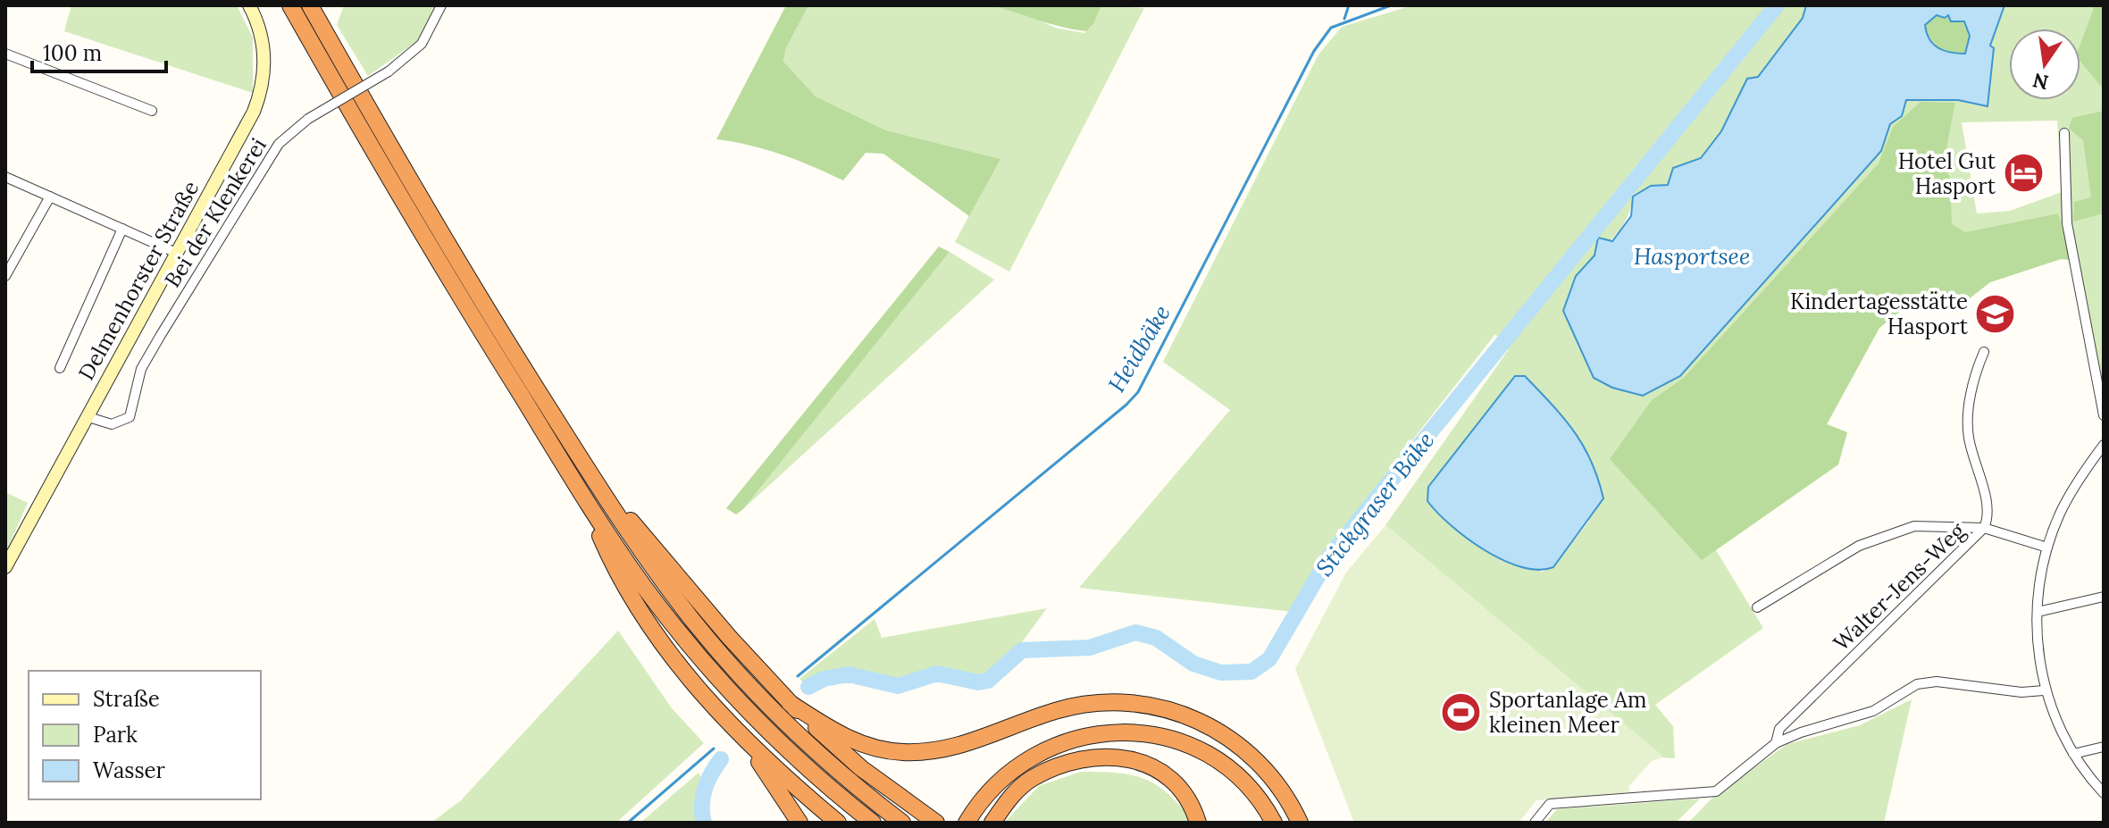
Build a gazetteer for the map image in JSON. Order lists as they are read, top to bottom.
{
  "streets": {
    "street": ["Bei der Klenkerei", "Delmenhorster Straße", "Walter-Jens-Weg"]
  },
  "crossings": [
    ["Bei der Klenkerei", "Delmenhorster Straße"]
  ],
  "water": ["Hasportsee", "Heidbäke", "Stickgraser Bäke"],
  "places": {
    "hotel": ["Hotel Gut Hasport"],
    "school or university": ["Kindertagesstätte Hasport"],
    "sports": ["Sportanlage Am kleinen Meer"]
  },
  "legend": ["Straße", "Park", "Wasser"],
  "scale_bar": "100 m",
  "north": "bottom"
}
